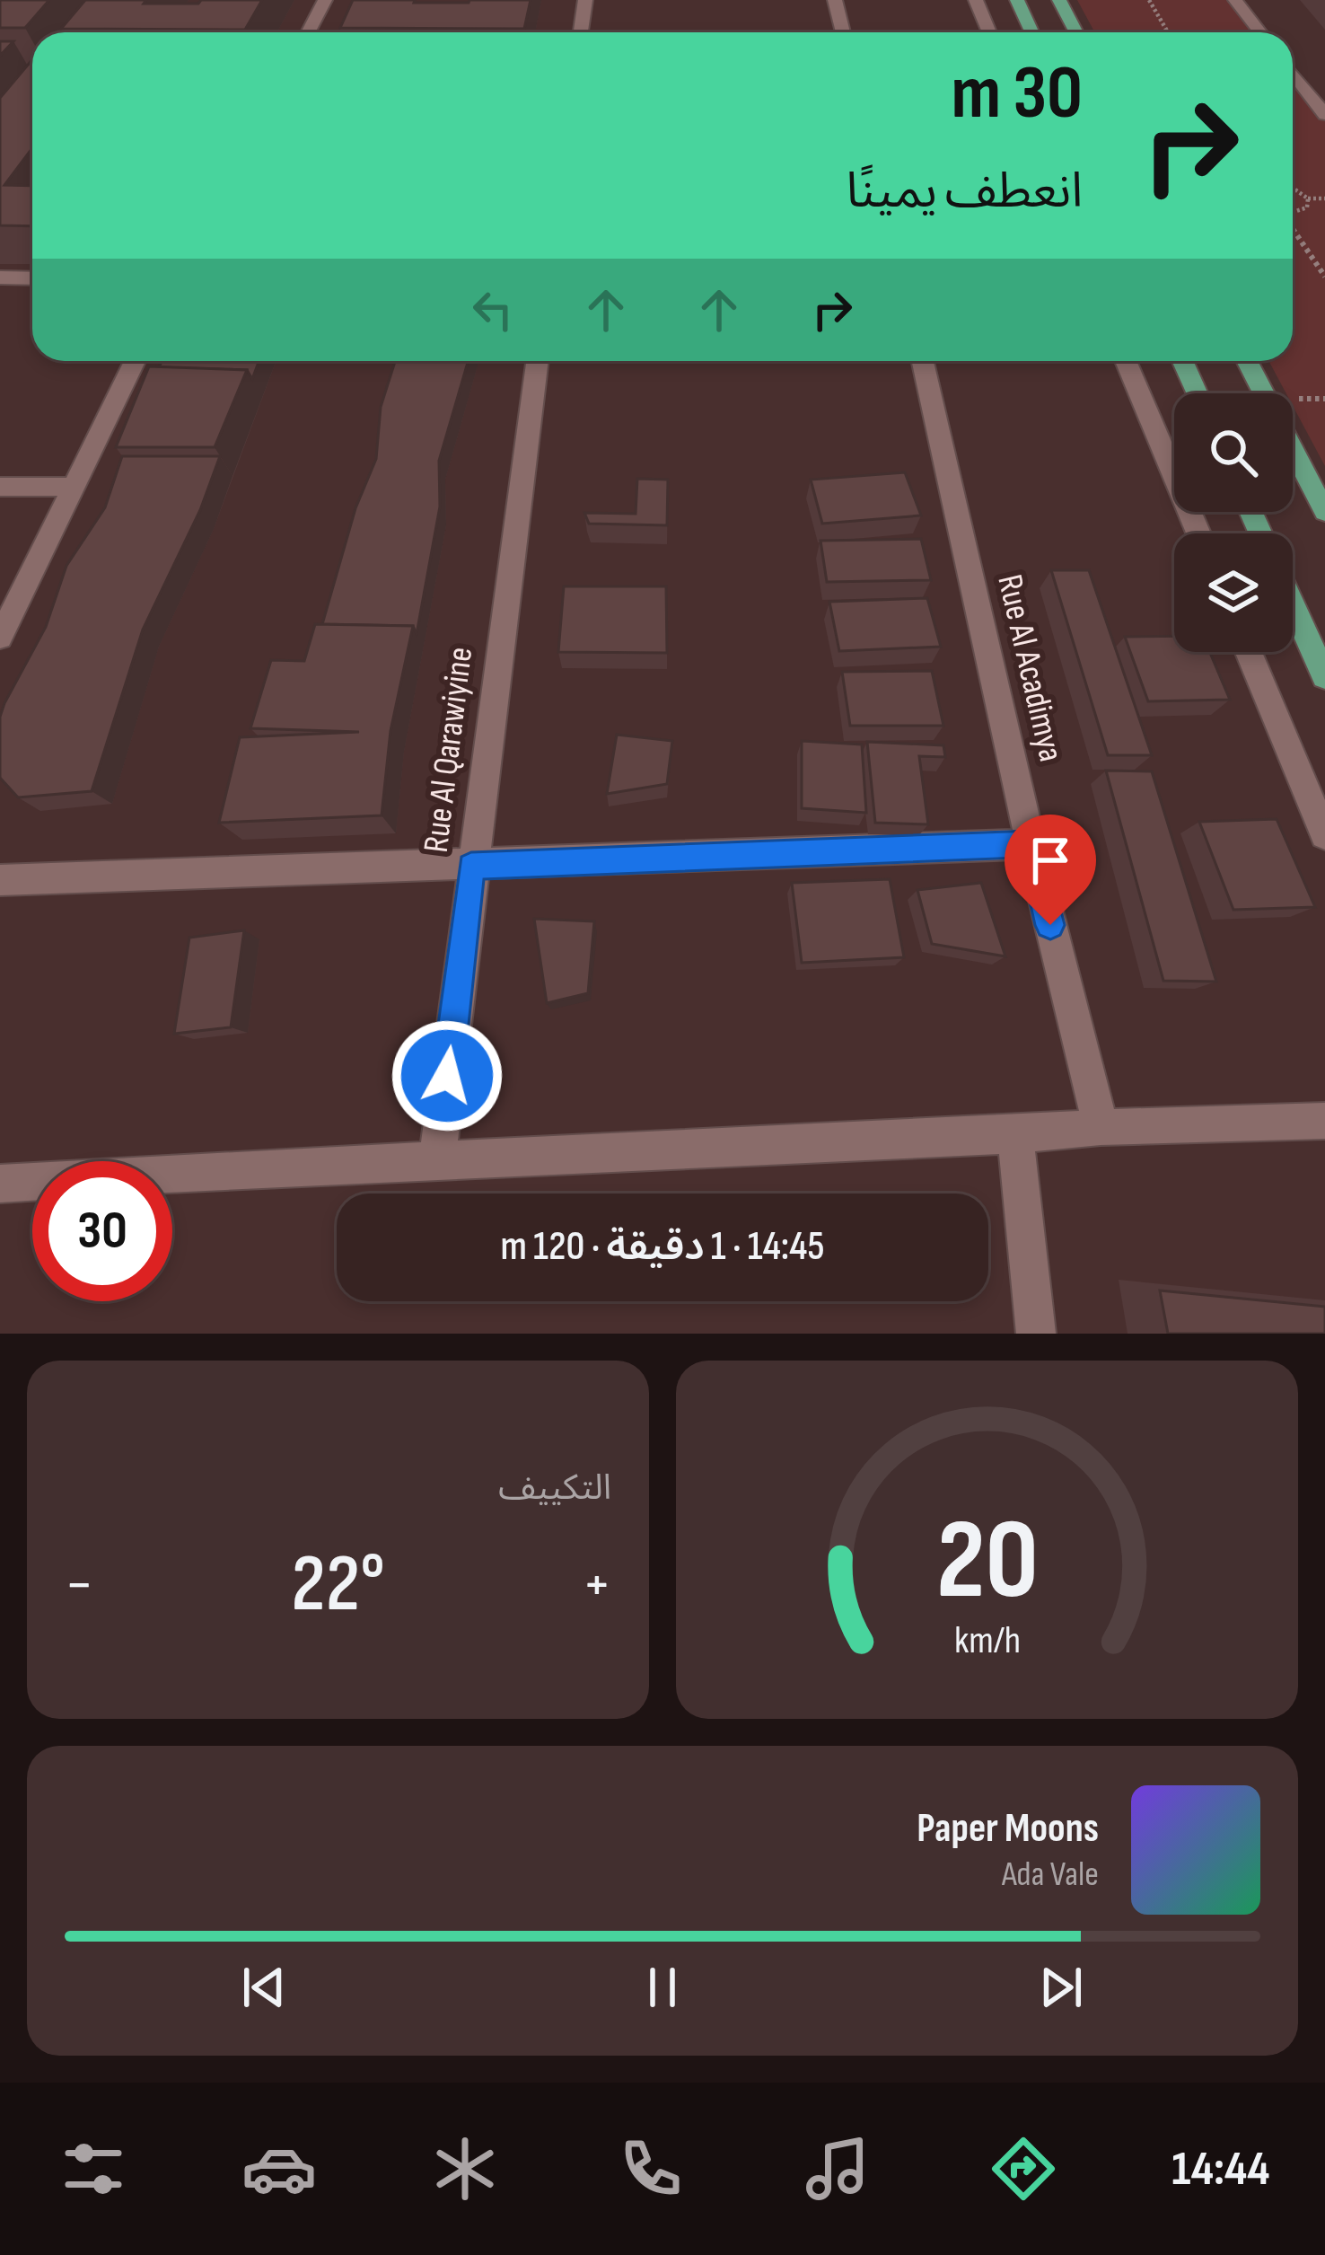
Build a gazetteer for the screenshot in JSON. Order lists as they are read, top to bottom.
{
  "streets": {
    "street": ["Rue Al Acadimya", "Rue Al Qarawiyine"]
  },
  "page": {
    "turn": ["30 m", "انعطف يمينًا"],
    "limit": "30",
    "trip": "14:45 · 1 دقيقة · 120 m",
    "tile": "التكييف",
    "heat": ["−", "22°", "+"],
    "song": ["Paper Moons", "Ada Vale"],
    "tabs": "14:44",
    "gauge": ["20", "km/h"]
  }
}
